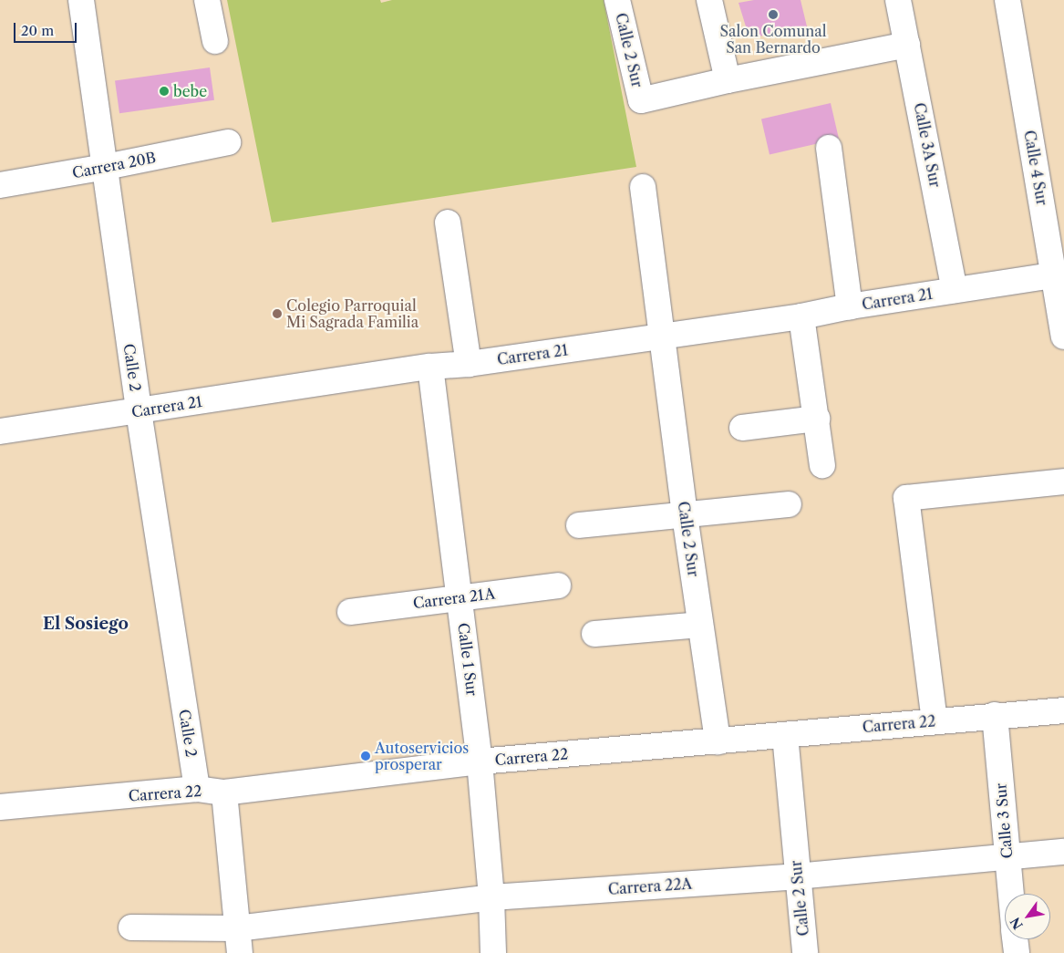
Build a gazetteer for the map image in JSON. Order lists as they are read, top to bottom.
{
  "streets": {
    "street": [
      "Calle 2 Sur",
      "Calle 3A Sur",
      "Carrera 20B",
      "Calle 4 Sur",
      "Carrera 21",
      "Calle 2",
      "Carrera 21A",
      "Calle 1 Sur",
      "Carrera 22",
      "Calle 3 Sur",
      "Carrera 22A"
    ]
  },
  "crossings": [
    ["Calle 2 Sur", "Carrera 21"],
    ["Calle 2 Sur", "Carrera 22"],
    ["Calle 2 Sur", "Carrera 22A"],
    ["Calle 3A Sur", "Carrera 21"],
    ["Carrera 20B", "Calle 2"],
    ["Calle 4 Sur", "Carrera 21"],
    ["Carrera 21", "Calle 2"],
    ["Carrera 21", "Calle 1 Sur"],
    ["Calle 2", "Carrera 22"],
    ["Carrera 21A", "Calle 1 Sur"],
    ["Calle 1 Sur", "Carrera 22"],
    ["Calle 1 Sur", "Carrera 22A"],
    ["Carrera 22", "Calle 3 Sur"],
    ["Calle 3 Sur", "Carrera 22A"]
  ],
  "districts": ["El Sosiego"],
  "places": [
    "Salon Comunal San Bernardo",
    "bebe",
    "Colegio Parroquial Mi Sagrada Familia",
    "Autoservicios prosperar"
  ],
  "scale_bar": "20 m",
  "north": "bottom left"
}
